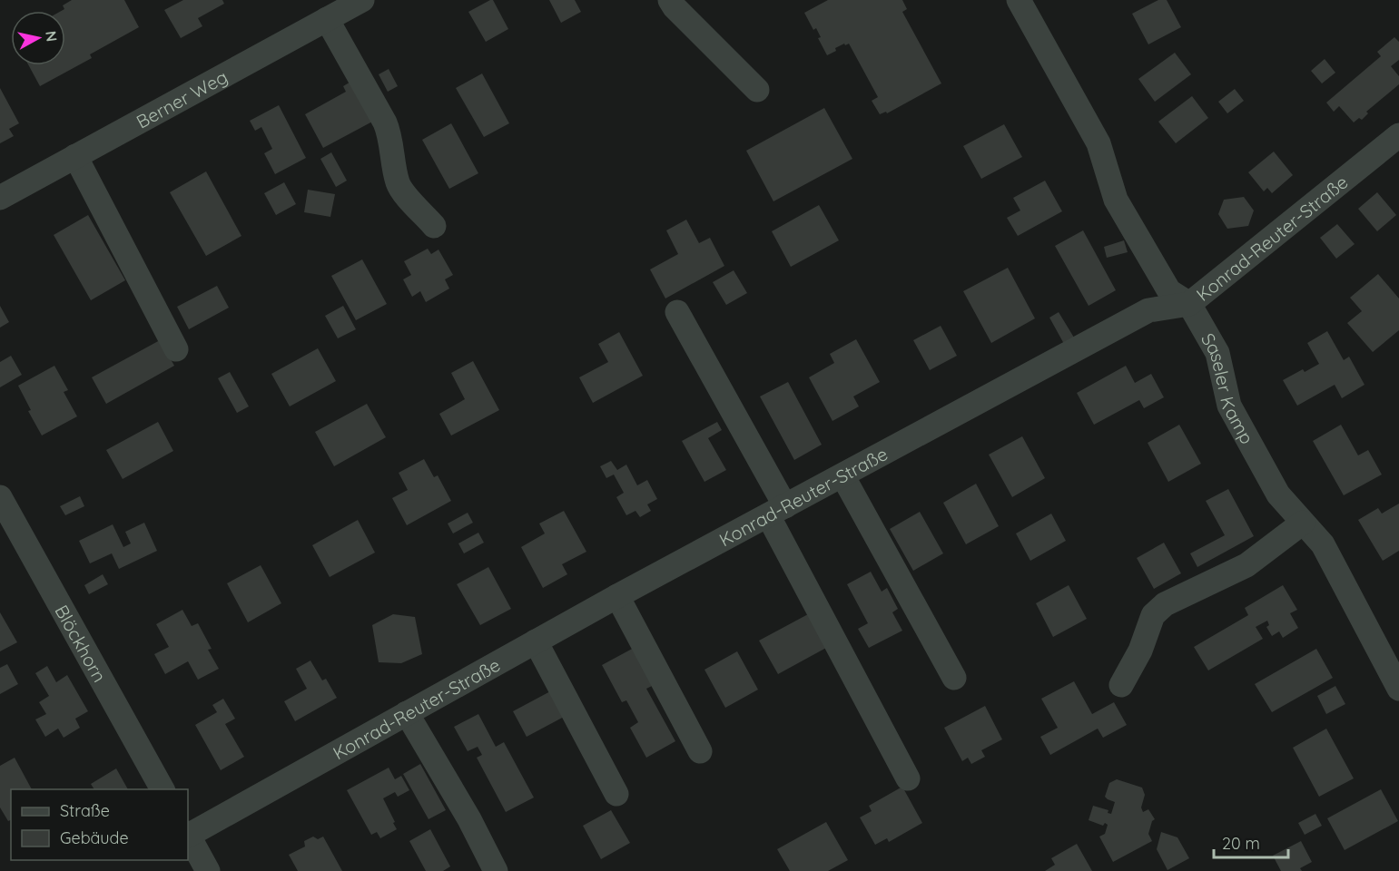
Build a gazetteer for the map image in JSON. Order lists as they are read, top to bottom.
{
  "streets": {
    "street": [
      "Berner Weg",
      "Konrad-Reuter-Straße",
      "Saseler Kamp",
      "Blöckhorn"
    ]
  },
  "crossings": [
    ["Konrad-Reuter-Straße", "Saseler Kamp"]
  ],
  "legend": ["Straße", "Gebäude"],
  "scale_bar": "20 m",
  "north": "right"
}
